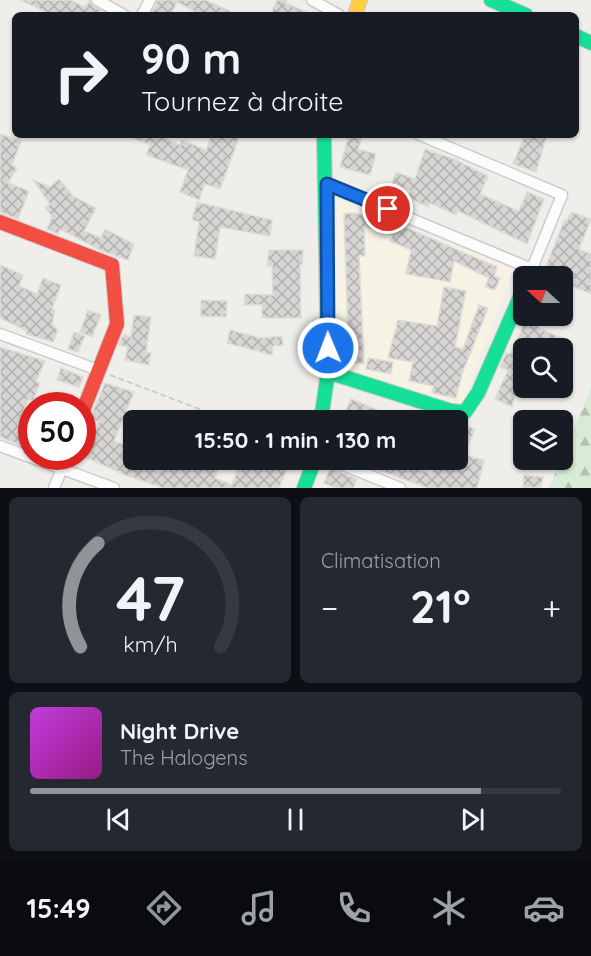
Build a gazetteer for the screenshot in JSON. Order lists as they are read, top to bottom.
{
  "north": "left",
  "page": {
    "turn": ["90 m", "Tournez à droite"],
    "limit": "50",
    "trip": "15:50 · 1 min · 130 m",
    "tile": "Climatisation",
    "heat": ["−", "21°", "+"],
    "song": ["Night Drive", "The Halogens"],
    "tabs": "15:49",
    "gauge": ["47", "km/h"]
  }
}
